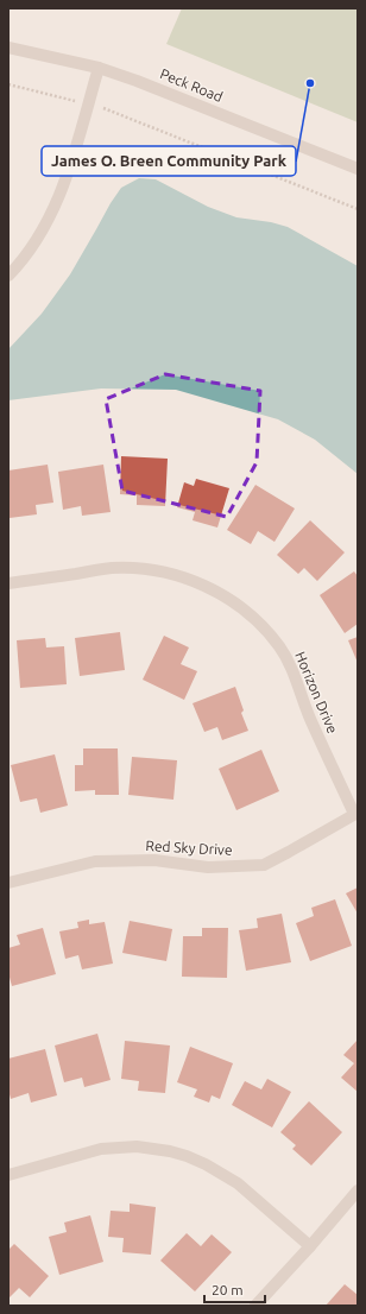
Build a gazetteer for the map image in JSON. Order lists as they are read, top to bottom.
{
  "streets": {
    "street": ["Peck Road", "Horizon Drive", "Red Sky Drive"]
  },
  "crossings": [
    ["Horizon Drive", "Red Sky Drive"]
  ],
  "places": ["James O. Breen Community Park"],
  "scale_bar": "20 m"
}
